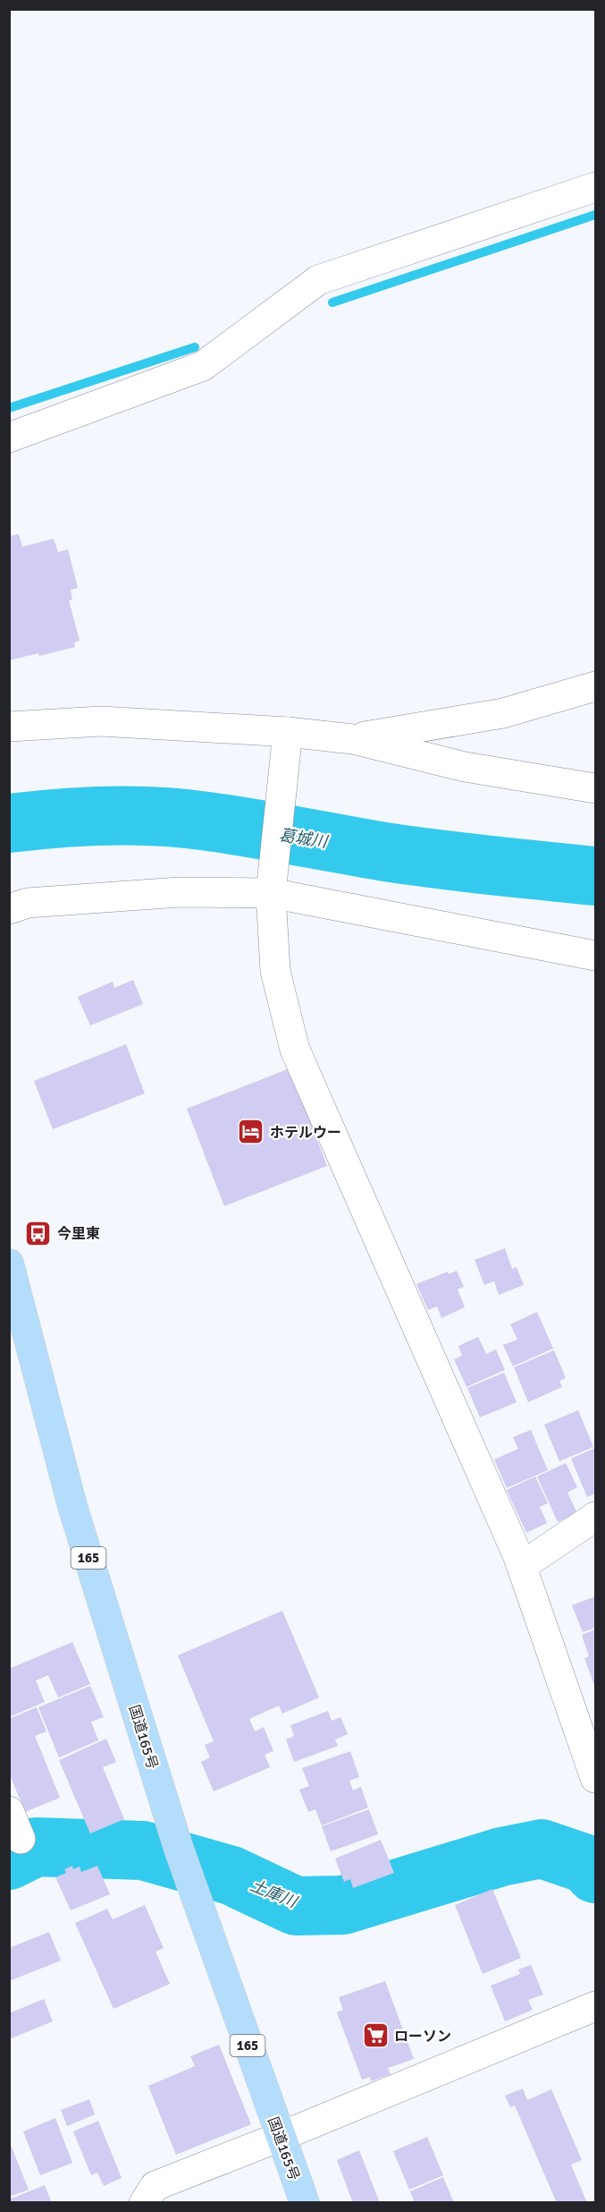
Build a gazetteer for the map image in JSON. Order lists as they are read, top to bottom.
{
  "streets": {
    "highway": ["165", "国道165号"]
  },
  "water": ["葛城川", "土庫川"],
  "places": {
    "hotel": ["ホテルウー"],
    "bus stop": ["今里東"],
    "supermarket": ["ローソン"]
  }
}
